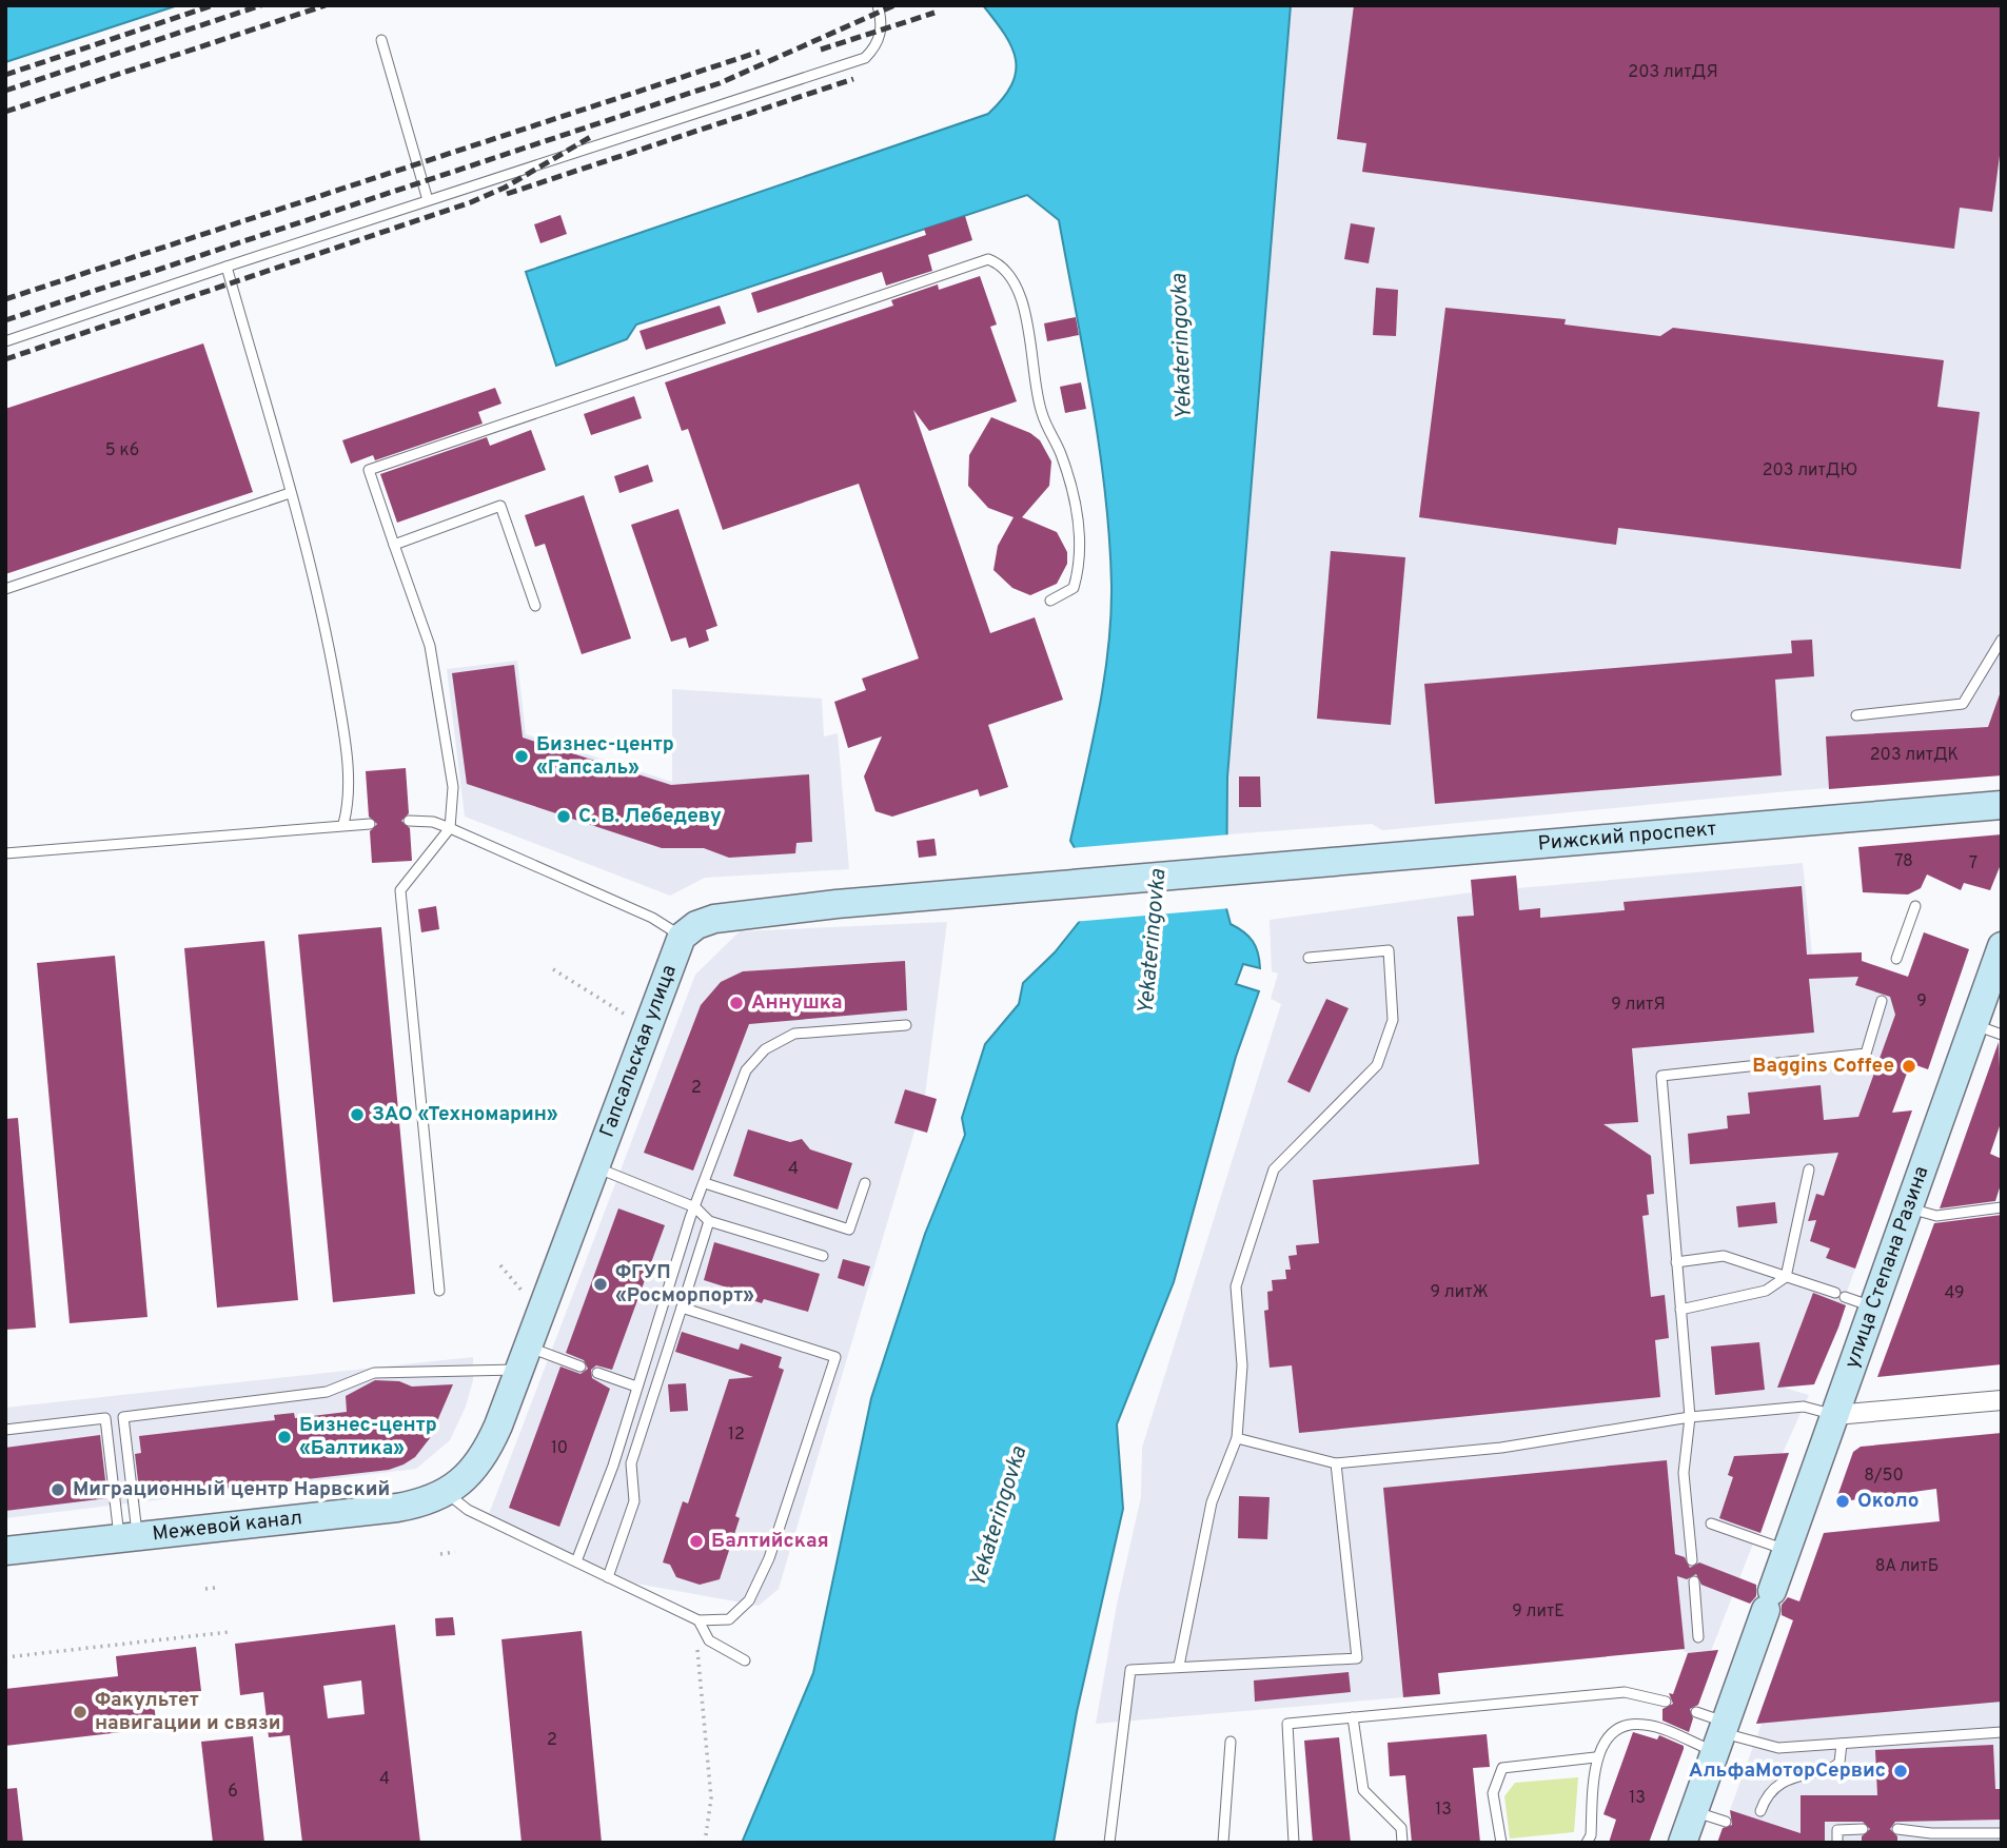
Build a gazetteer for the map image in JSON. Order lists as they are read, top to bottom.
{
  "streets": {
    "street": [
      "Рижский проспект",
      "Гапсальская улица",
      "улица Степана Разина",
      "Межевой канал"
    ]
  },
  "crossings": [
    ["Рижский проспект", "Гапсальская улица"],
    ["Гапсальская улица", "Межевой канал"]
  ],
  "water": ["Yekateringovka"],
  "places": [
    "Бизнес-центр «Гапсаль»",
    "С. В. Лебедеву",
    "Аннушка",
    "Baggins Coffee",
    "ЗАО «Техномарин»",
    "ФГУП «Росморпорт»",
    "Бизнес-центр «Балтика»",
    "Миграционный центр Нарвский",
    "Около",
    "Балтийская",
    "Факультет навигации и связи",
    "АльфаМоторСервис"
  ],
  "house_numbers": [
    "203 литДЯ",
    "5 к6",
    "203 литДЮ",
    "203 литДК",
    "78",
    "7",
    "9",
    "9 литЯ",
    "2",
    "4",
    "9 литЖ",
    "49",
    "12",
    "10",
    "8/50",
    "8А литБ",
    "9 литЕ",
    "2",
    "4",
    "6",
    "13",
    "13"
  ]
}
